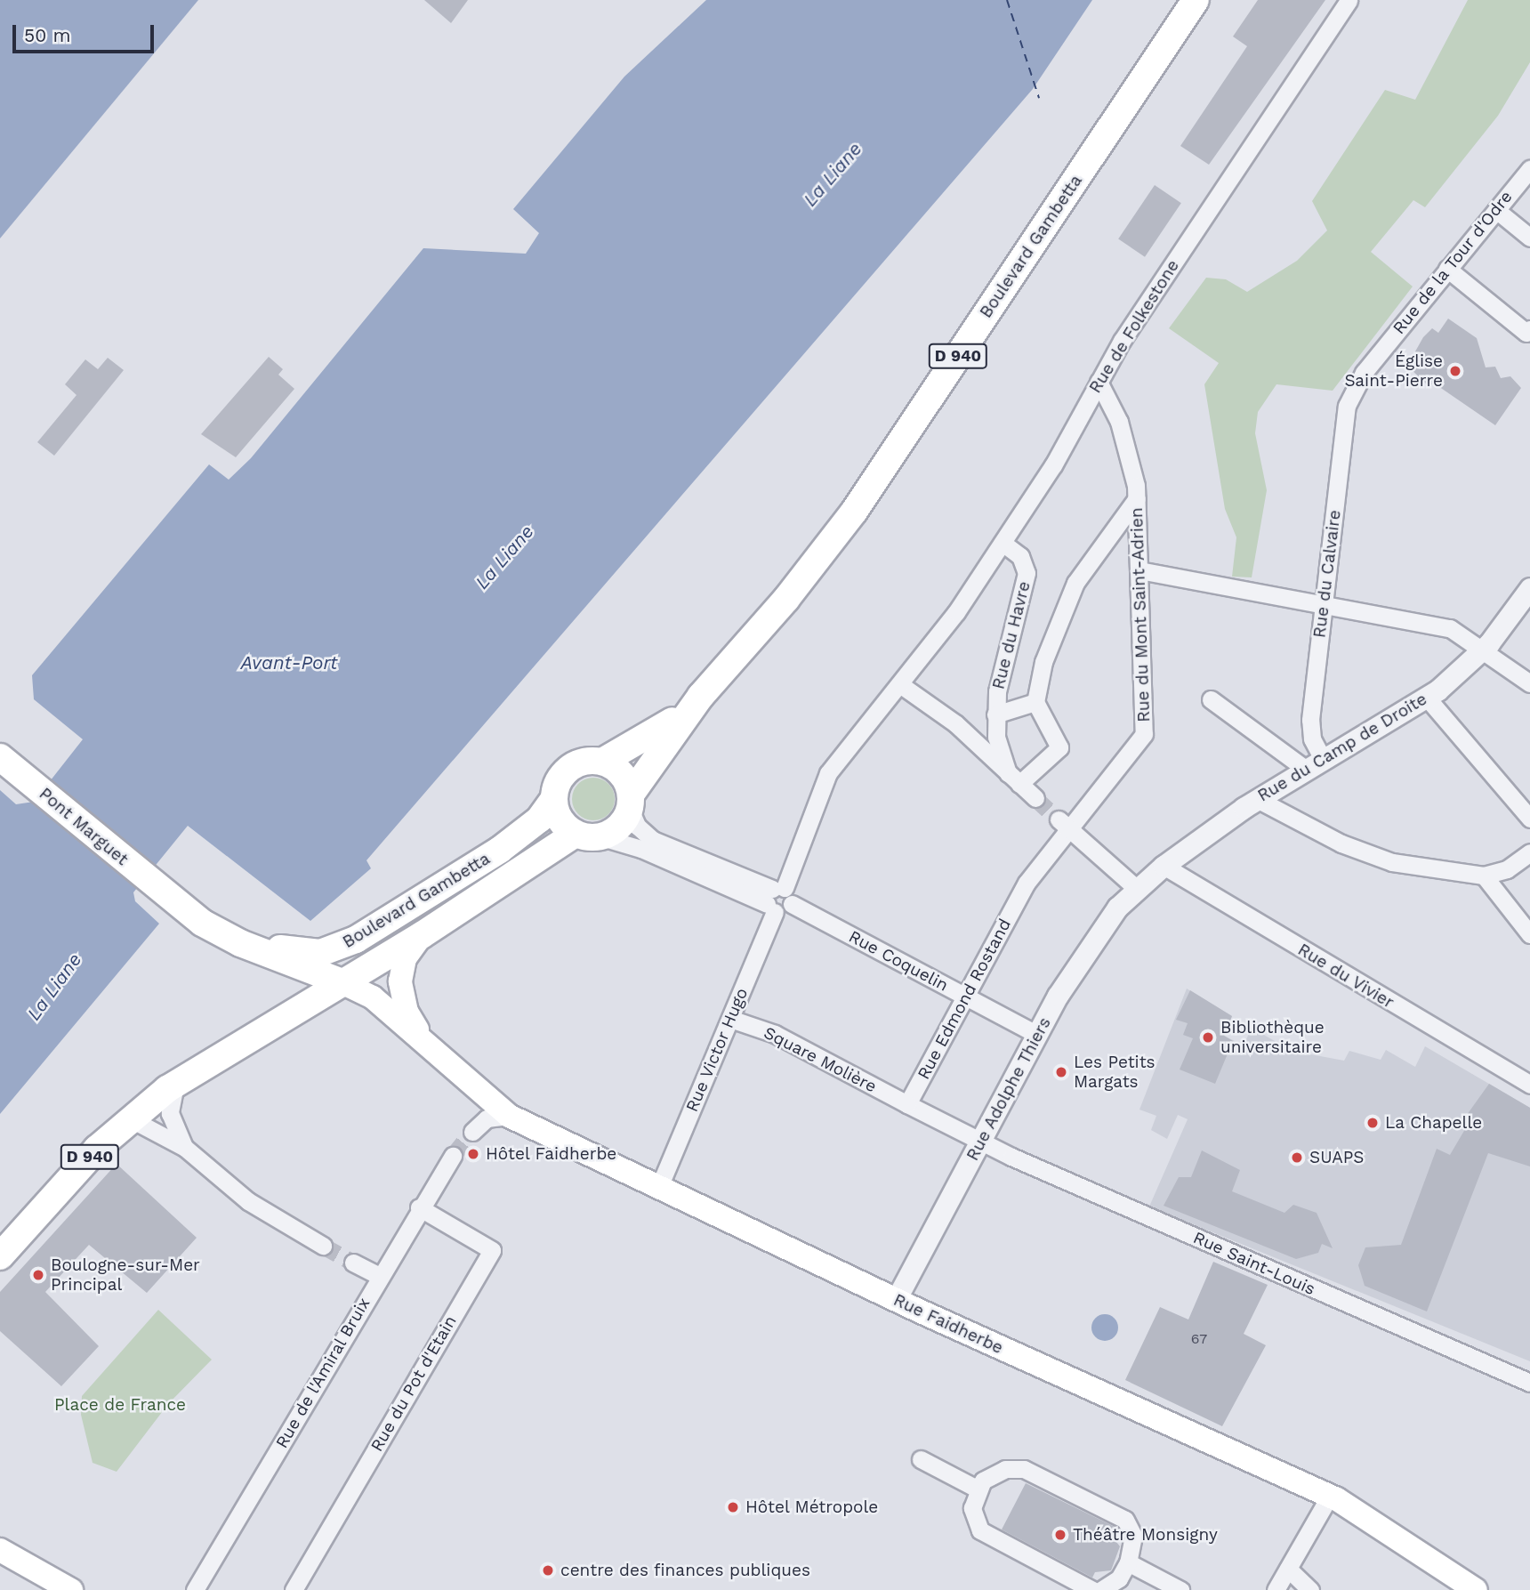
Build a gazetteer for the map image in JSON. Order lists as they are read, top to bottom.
{
  "streets": {
    "main road": [
      "Boulevard Gambetta",
      "D 940",
      "Pont Marguet",
      "Rue Faidherbe"
    ],
    "street": [
      "Rue de la Tour d'Odre",
      "Rue de Folkestone",
      "Rue du Calvaire",
      "Rue du Mont Saint-Adrien",
      "Rue du Havre",
      "Rue du Camp de Droite",
      "Rue Coquelin",
      "Rue du Vivier",
      "Rue Edmond Rostand",
      "Rue Victor Hugo",
      "Square Molière",
      "Rue Adolphe Thiers",
      "Rue Saint-Louis",
      "Rue de l'Amiral Bruix",
      "Rue du Pot d'Etain"
    ]
  },
  "crossings": [
    ["Boulevard Gambetta", "D 940"],
    ["Boulevard Gambetta", "Pont Marguet"],
    ["Boulevard Gambetta", "Rue Faidherbe"],
    ["Rue de la Tour d'Odre", "Rue du Calvaire"],
    ["Rue de Folkestone", "Rue du Mont Saint-Adrien"],
    ["Rue de Folkestone", "Rue du Havre"],
    ["Rue de Folkestone", "Rue Victor Hugo"],
    ["D 940", "Rue Faidherbe"],
    ["Rue du Calvaire", "Rue du Camp de Droite"],
    ["Rue du Mont Saint-Adrien", "Rue Edmond Rostand"],
    ["Rue du Camp de Droite", "Rue du Vivier"],
    ["Rue du Camp de Droite", "Rue Adolphe Thiers"],
    ["Rue Coquelin", "Rue Edmond Rostand"],
    ["Rue Coquelin", "Rue Victor Hugo"],
    ["Rue Coquelin", "Rue Adolphe Thiers"],
    ["Rue Edmond Rostand", "Square Molière"],
    ["Rue Victor Hugo", "Square Molière"],
    ["Rue Victor Hugo", "Rue Faidherbe"],
    ["Rue Adolphe Thiers", "Rue Saint-Louis"],
    ["Rue Adolphe Thiers", "Rue Faidherbe"],
    ["Rue de l'Amiral Bruix", "Rue du Pot d'Etain"]
  ],
  "water": ["La Liane", "Avant-Port"],
  "parks": ["Place de France"],
  "places": [
    "Église Saint-Pierre",
    "Bibliothèque universitaire",
    "Les Petits Margats",
    "La Chapelle",
    "Hôtel Faidherbe",
    "SUAPS",
    "Boulogne-sur-Mer Principal",
    "Hôtel Métropole",
    "Théâtre Monsigny",
    "centre des finances publiques"
  ],
  "house_numbers": ["67"],
  "scale_bar": "50 m"
}
